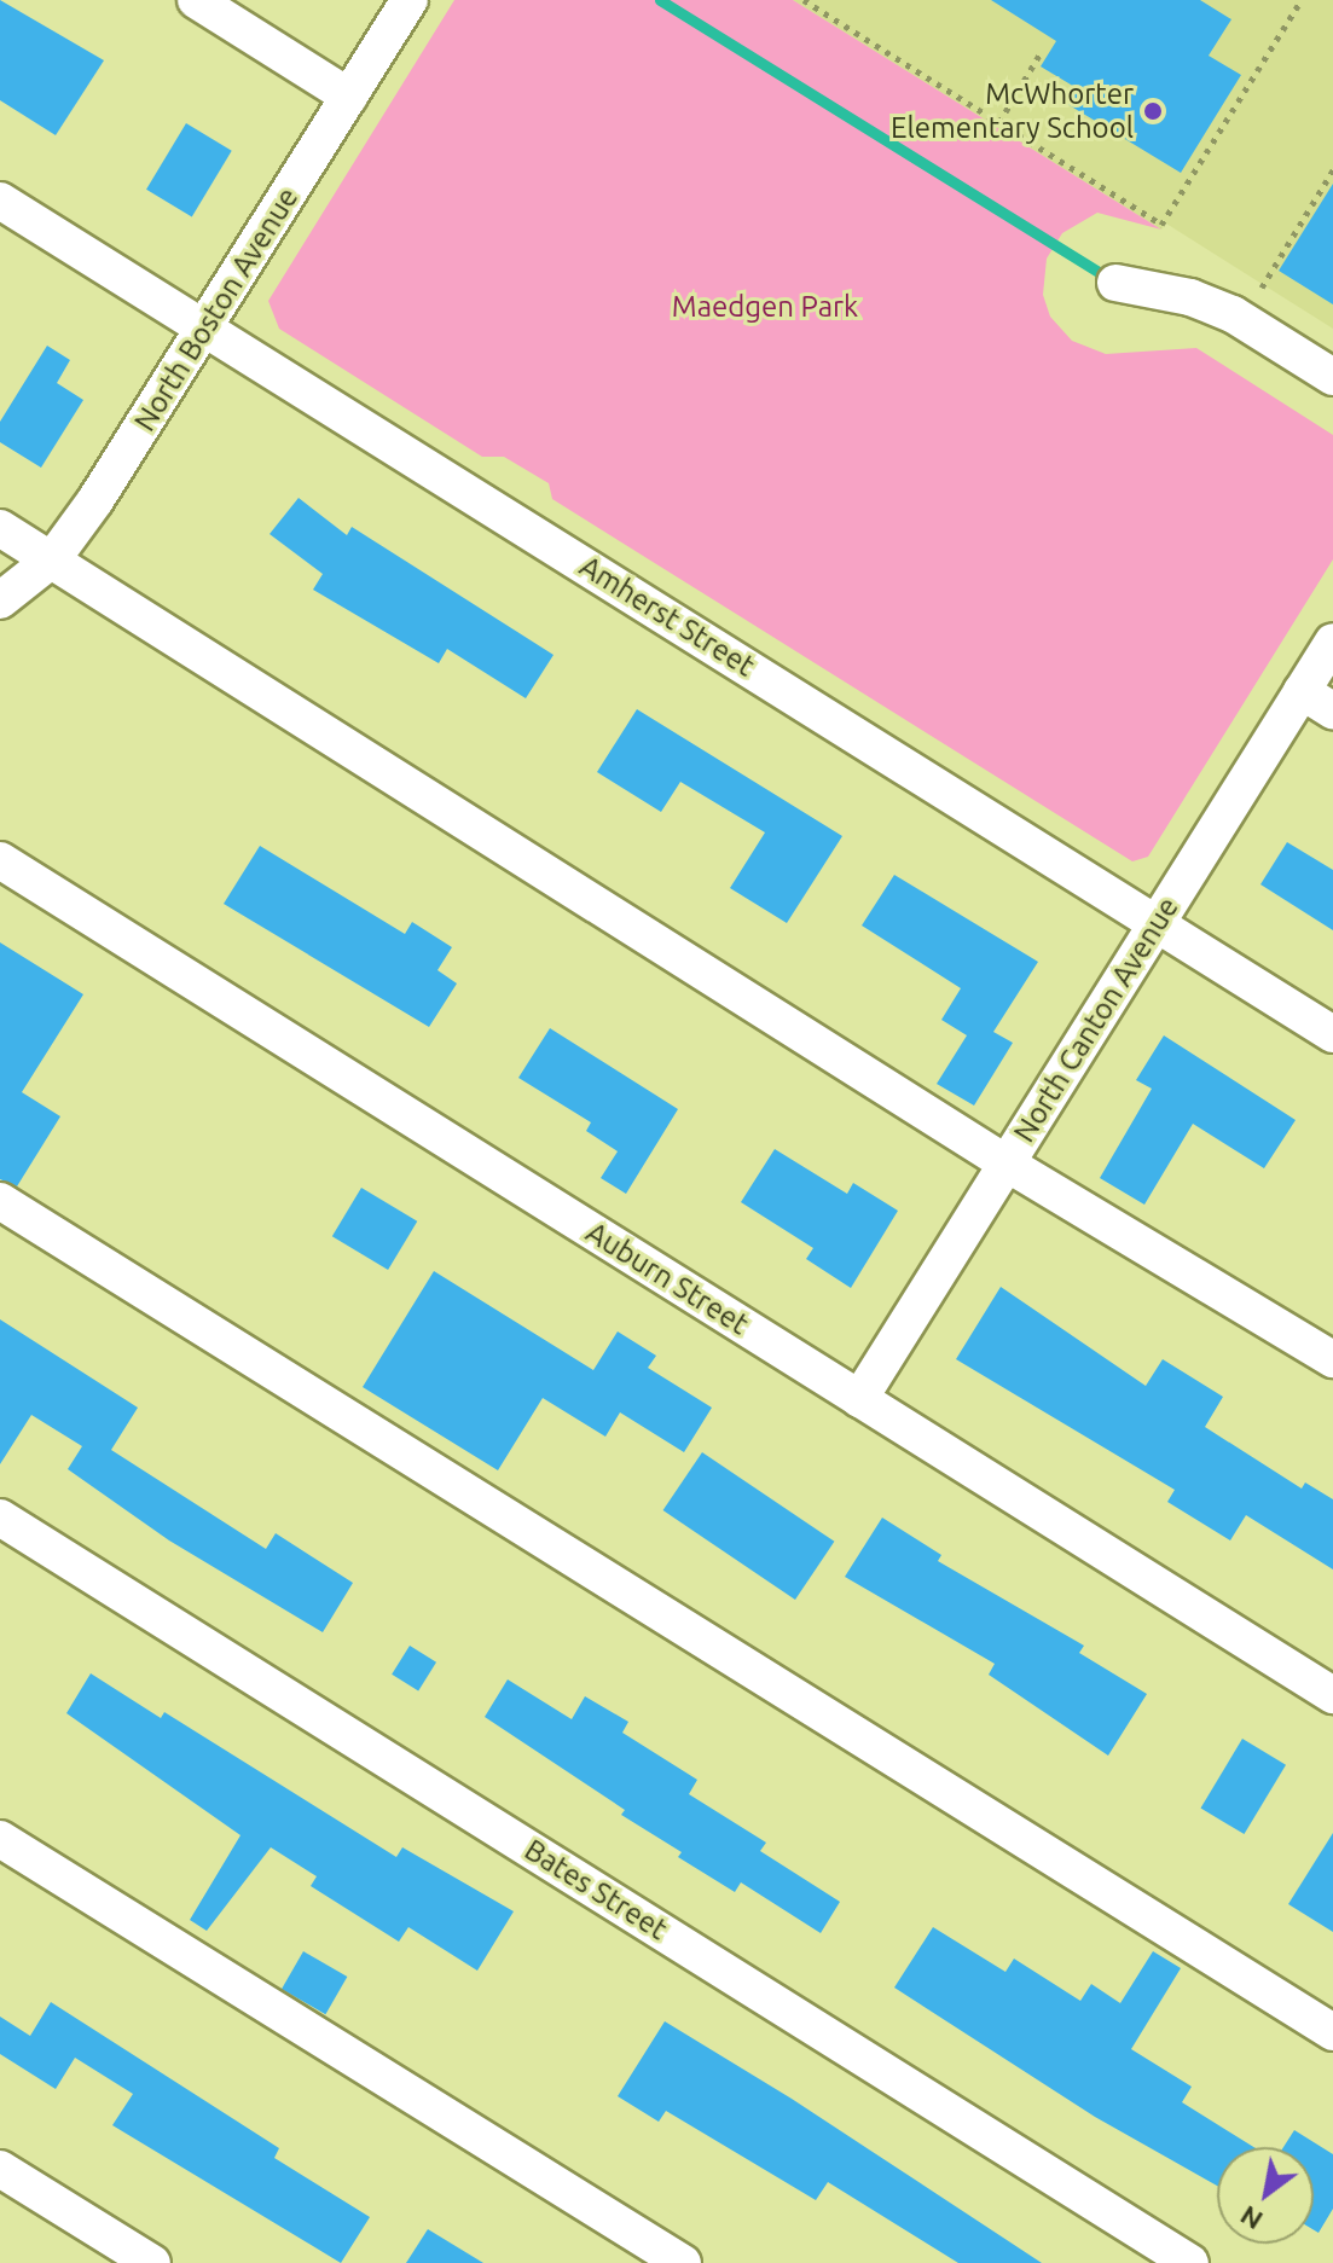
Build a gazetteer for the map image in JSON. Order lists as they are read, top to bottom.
{
  "streets": {
    "street": [
      "North Boston Avenue",
      "Amherst Street",
      "North Canton Avenue",
      "Auburn Street",
      "Bates Street"
    ]
  },
  "crossings": [
    ["North Boston Avenue", "Amherst Street"],
    ["Amherst Street", "North Canton Avenue"],
    ["North Canton Avenue", "Auburn Street"]
  ],
  "parks": ["Maedgen Park"],
  "places": ["McWhorter Elementary School"],
  "north": "bottom left"
}
